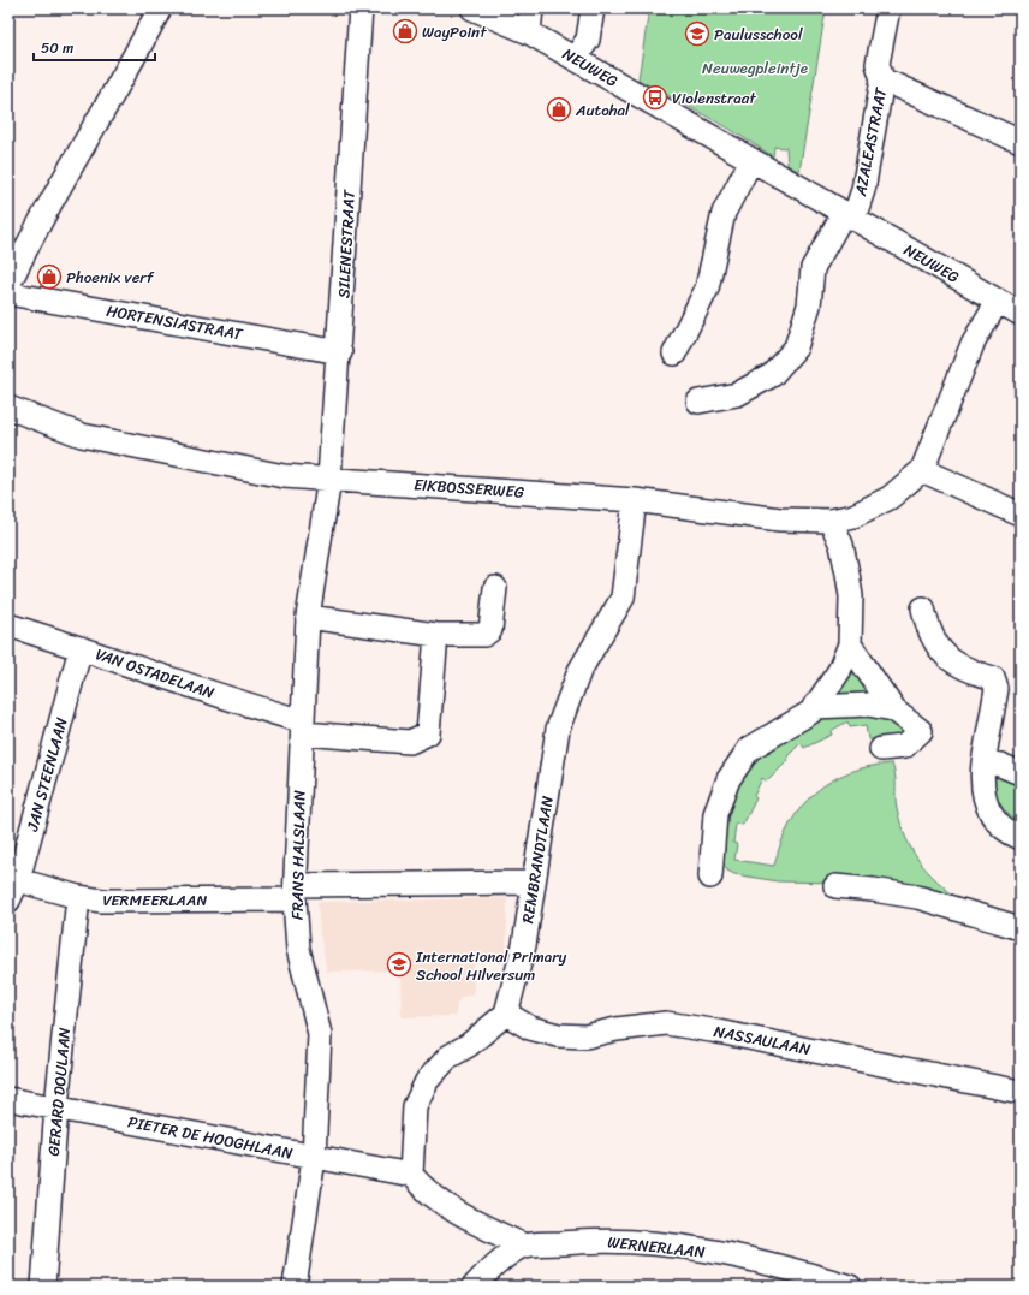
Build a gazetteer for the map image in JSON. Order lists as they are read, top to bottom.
{
  "streets": {
    "street": [
      "NEUWEG",
      "AZALEASTRAAT",
      "SILENESTRAAT",
      "HORTENSIASTRAAT",
      "EIKBOSSERWEG",
      "VAN OSTADELAAN",
      "JAN STEENLAAN",
      "FRANS HALSLAAN",
      "REMBRANDTLAAN",
      "VERMEERLAAN",
      "NASSAULAAN",
      "GERARD DOULAAN",
      "PIETER DE HOOGHLAAN",
      "WERNERLAAN"
    ]
  },
  "crossings": [
    ["NEUWEG", "AZALEASTRAAT"],
    ["SILENESTRAAT", "HORTENSIASTRAAT"],
    ["SILENESTRAAT", "EIKBOSSERWEG"],
    ["SILENESTRAAT", "FRANS HALSLAAN"],
    ["EIKBOSSERWEG", "FRANS HALSLAAN"],
    ["EIKBOSSERWEG", "REMBRANDTLAAN"],
    ["VAN OSTADELAAN", "JAN STEENLAAN"],
    ["VAN OSTADELAAN", "FRANS HALSLAAN"],
    ["JAN STEENLAAN", "VERMEERLAAN"],
    ["FRANS HALSLAAN", "VERMEERLAAN"],
    ["FRANS HALSLAAN", "PIETER DE HOOGHLAAN"],
    ["REMBRANDTLAAN", "VERMEERLAAN"],
    ["REMBRANDTLAAN", "NASSAULAAN"],
    ["VERMEERLAAN", "GERARD DOULAAN"],
    ["GERARD DOULAAN", "PIETER DE HOOGHLAAN"]
  ],
  "parks": ["Neuwegpleintje"],
  "places": {
    "shop": ["WayPoint", "Autohal", "Phoenix verf"],
    "school or university": ["Paulusschool", "International Primary School Hilversum"],
    "bus stop": ["Violenstraat"]
  },
  "scale_bar": "50 m"
}
